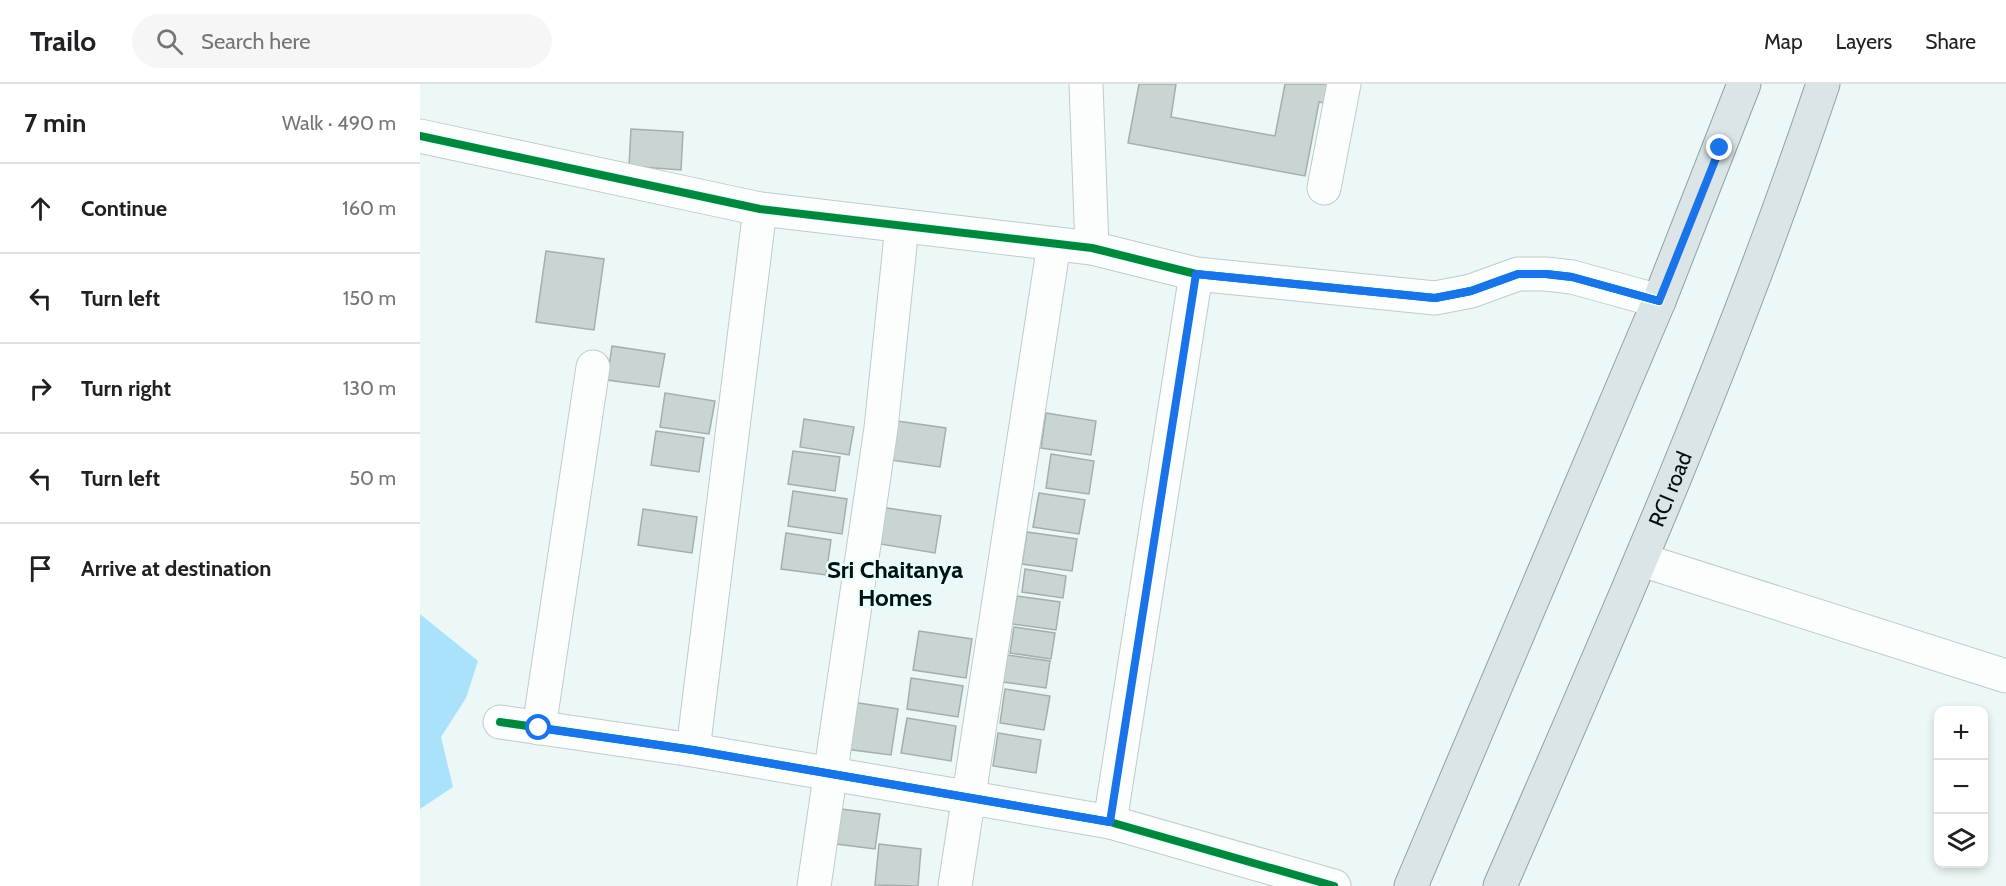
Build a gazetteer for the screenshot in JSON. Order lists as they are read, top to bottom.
{
  "streets": {
    "main road": ["RCI road"]
  },
  "districts": ["Sri Chaitanya Homes"],
  "page": {
    "header": "Trailo",
    "search": "Search here",
    "nav": ["Map", "Layers", "Share"],
    "heading": ["7 min", "Walk · 490 m"],
    "list": [
      ["Continue", "160 m"],
      ["Turn left", "150 m"],
      ["Turn right", "130 m"],
      ["Turn left", "50 m"],
      "Arrive at destination"
    ],
    "map_buttons": ["+", "−"]
  }
}
